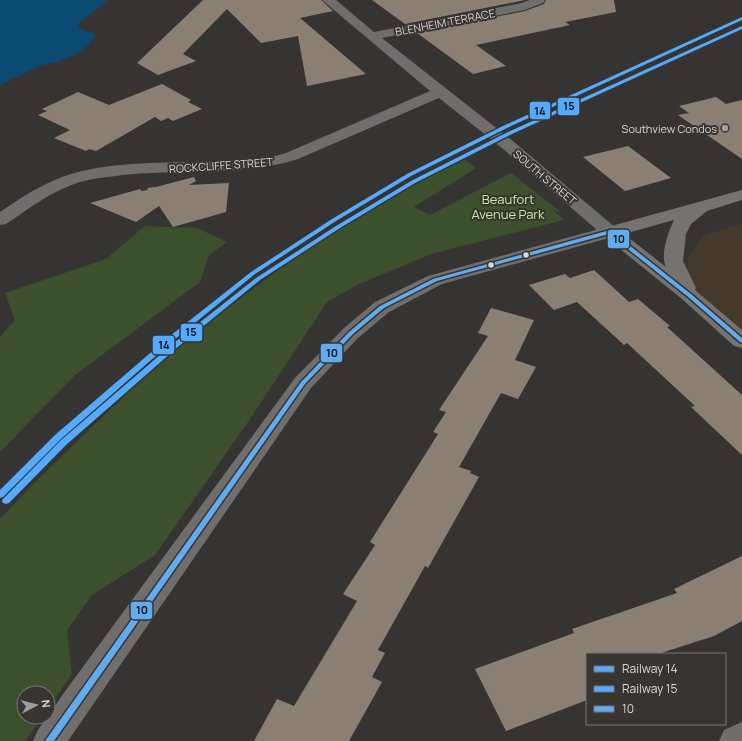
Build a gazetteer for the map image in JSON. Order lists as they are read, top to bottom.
{
  "streets": {
    "main road": ["SOUTH STREET"],
    "street": ["BLENHEIM TERRACE", "ROCKCLIFFE STREET"]
  },
  "crossings": [
    ["BLENHEIM TERRACE", "SOUTH STREET"],
    ["ROCKCLIFFE STREET", "SOUTH STREET"]
  ],
  "parks": ["Beaufort Avenue Park"],
  "places": ["Southview Condos"],
  "lines": ["rail line 14", "rail line 15", "transit line 10"],
  "legend": ["Railway 14", "Railway 15", "10"],
  "north": "right"
}
